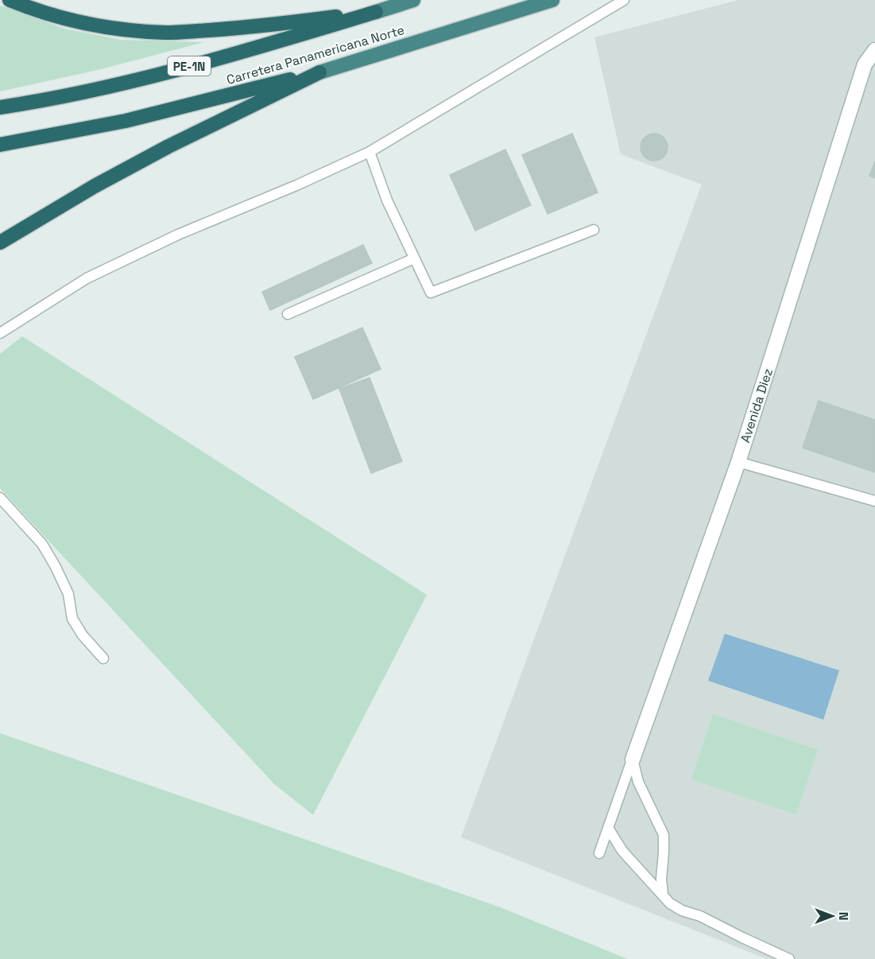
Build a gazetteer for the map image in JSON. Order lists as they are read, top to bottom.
{
  "streets": {
    "highway": ["Carretera Panamericana Norte", "PE-1N"],
    "street": ["Avenida Diez"]
  },
  "north": "right"
}
